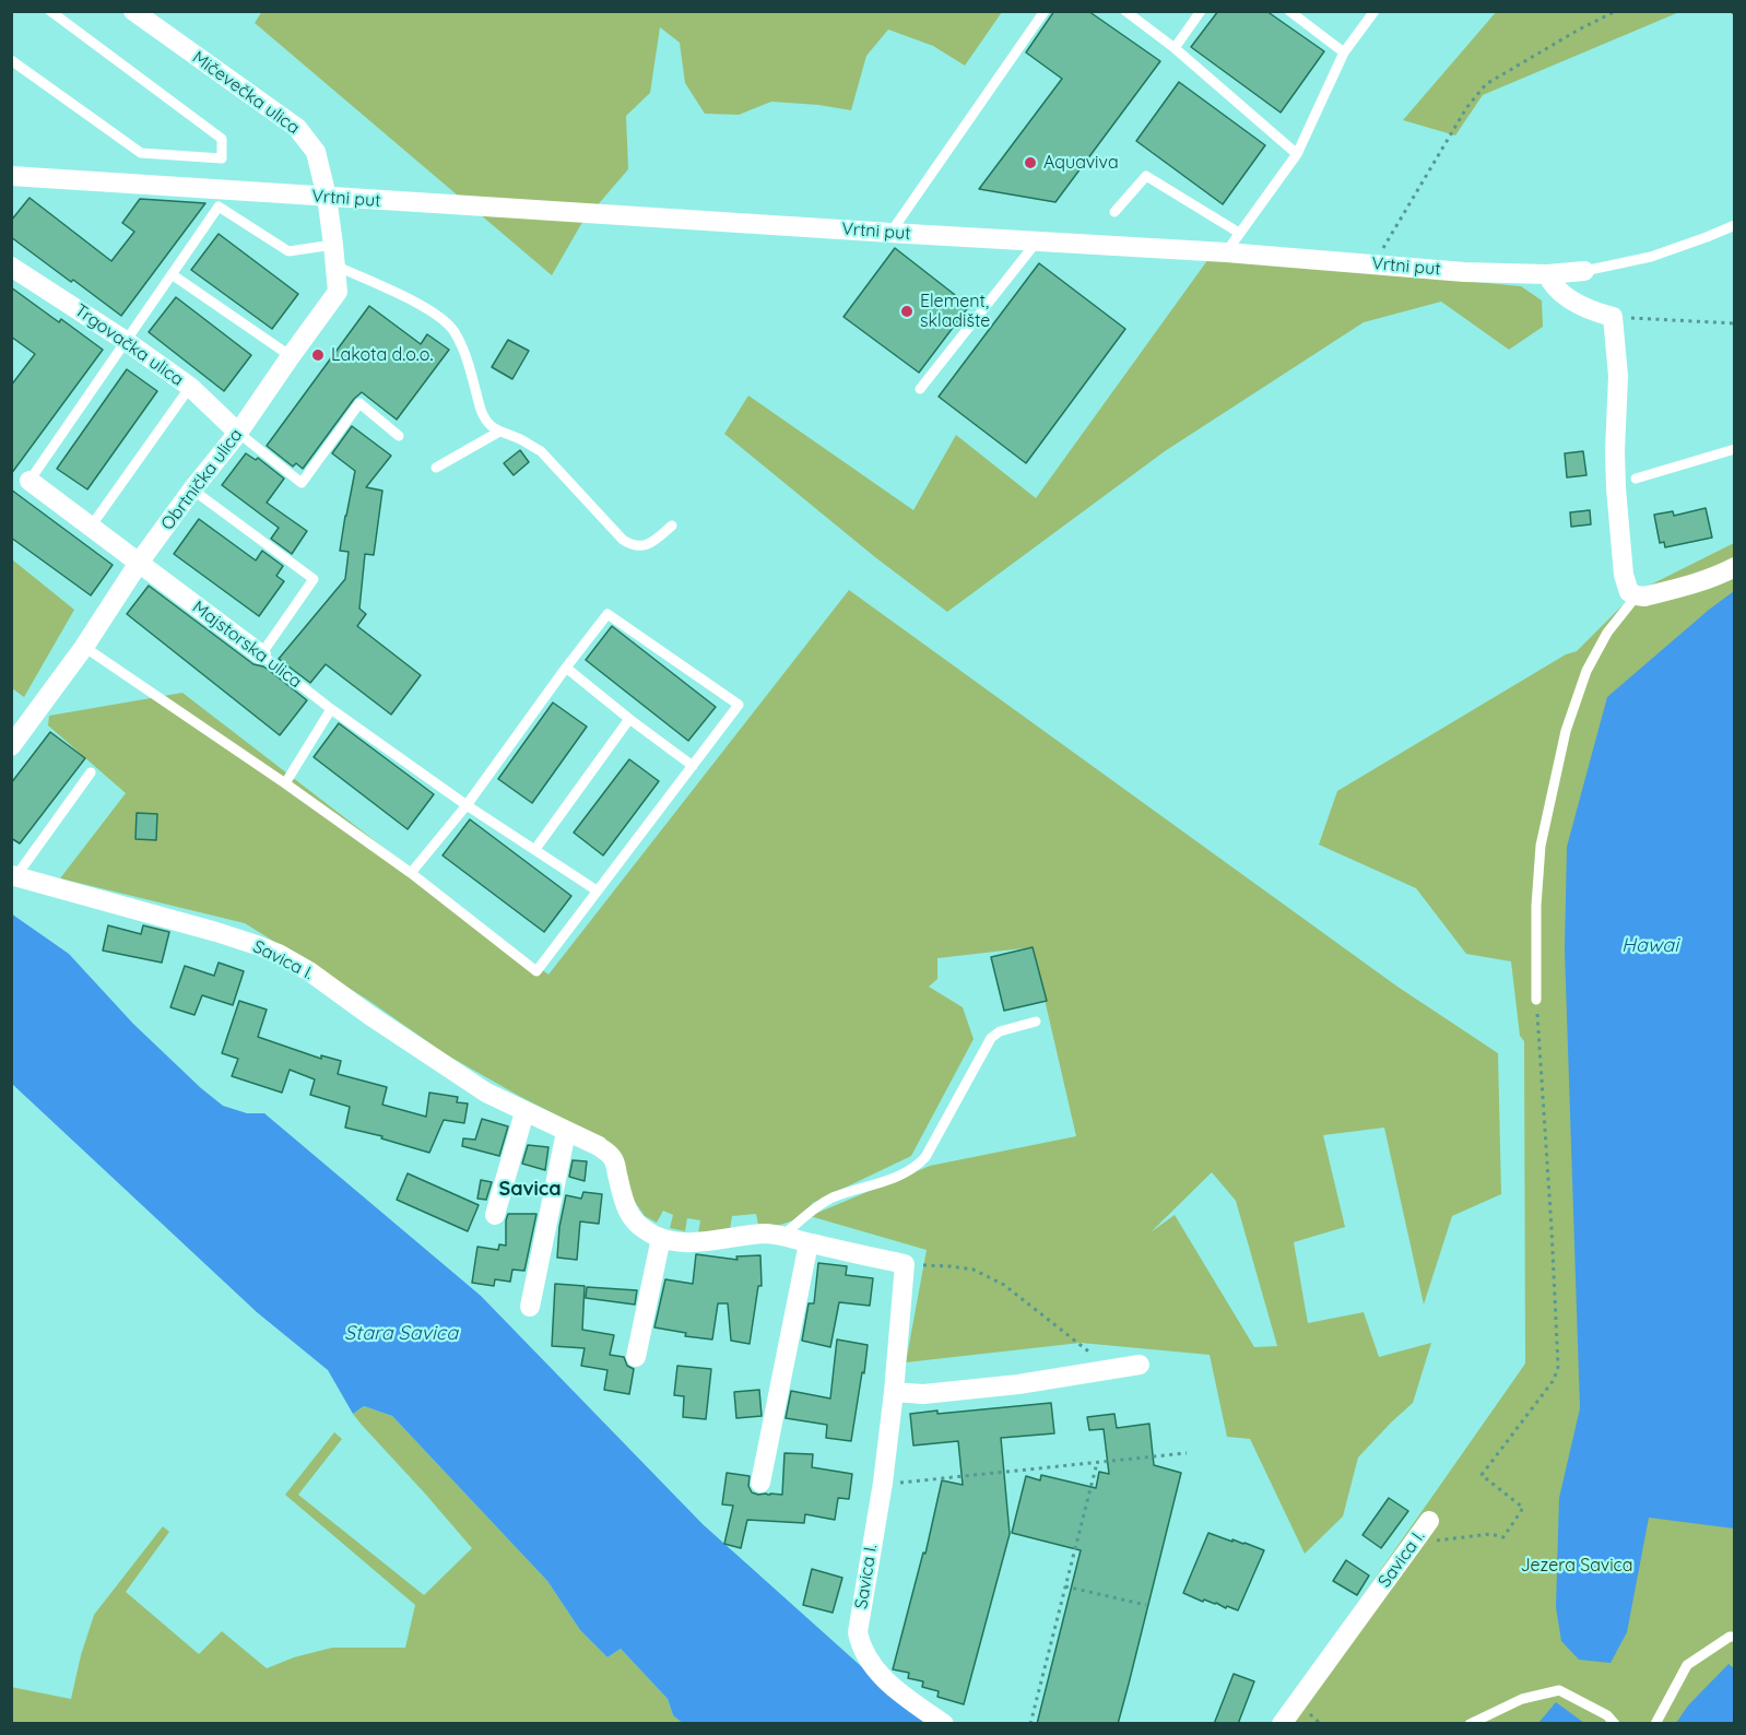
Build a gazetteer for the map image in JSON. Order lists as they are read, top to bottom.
{
  "streets": {
    "street": [
      "Mičevečka ulica",
      "Vrtni put",
      "Trgovačka ulica",
      "Obrtnička ulica",
      "Majstorska ulica",
      "Savica I."
    ]
  },
  "crossings": [
    ["Mičevečka ulica", "Vrtni put"],
    ["Mičevečka ulica", "Obrtnička ulica"],
    ["Vrtni put", "Obrtnička ulica"],
    ["Trgovačka ulica", "Obrtnička ulica"],
    ["Obrtnička ulica", "Majstorska ulica"]
  ],
  "districts": ["Savica"],
  "water": ["Hawai", "Stara Savica"],
  "parks": ["Jezera Savica"],
  "places": ["Aquaviva", "Element, skladište", "Lakota d.o.o."]
}
